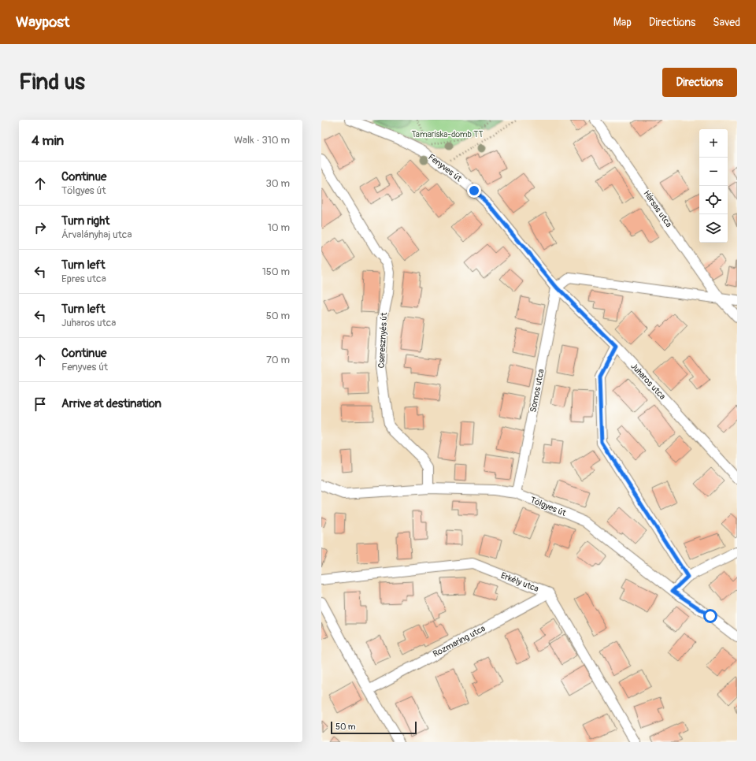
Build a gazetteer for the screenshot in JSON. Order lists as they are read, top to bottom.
{
  "streets": {
    "street": [
      "Fenyves út",
      "Hársas utca",
      "Cseresznyés út",
      "Juharos utca",
      "Somos utca",
      "Tölgyes út",
      "Erkély utca",
      "Rozmaring utca"
    ]
  },
  "crossings": [
    ["Fenyves út", "Juharos utca"],
    ["Fenyves út", "Somos utca"],
    ["Cseresznyés út", "Tölgyes út"],
    ["Juharos utca", "Somos utca"],
    ["Somos utca", "Tölgyes út"],
    ["Erkély utca", "Rozmaring utca"]
  ],
  "parks": ["Tamariska-domb TT"],
  "scale_bar": "50 m",
  "page": {
    "header": "Waypost",
    "nav": ["Map", "Directions", "Saved"],
    "buttons": "Directions",
    "title": "Find us",
    "heading": ["4 min", "Walk · 310 m"],
    "map_buttons": ["+", "−"],
    "list": [
      ["Continue", "Tölgyes út", "30 m"],
      ["Turn right", "Árvalányhaj utca", "10 m"],
      ["Turn left", "Epres utca", "150 m"],
      ["Turn left", "Juharos utca", "50 m"],
      ["Continue", "Fenyves út", "70 m"],
      "Arrive at destination"
    ],
    "scale": "50 m"
  }
}
